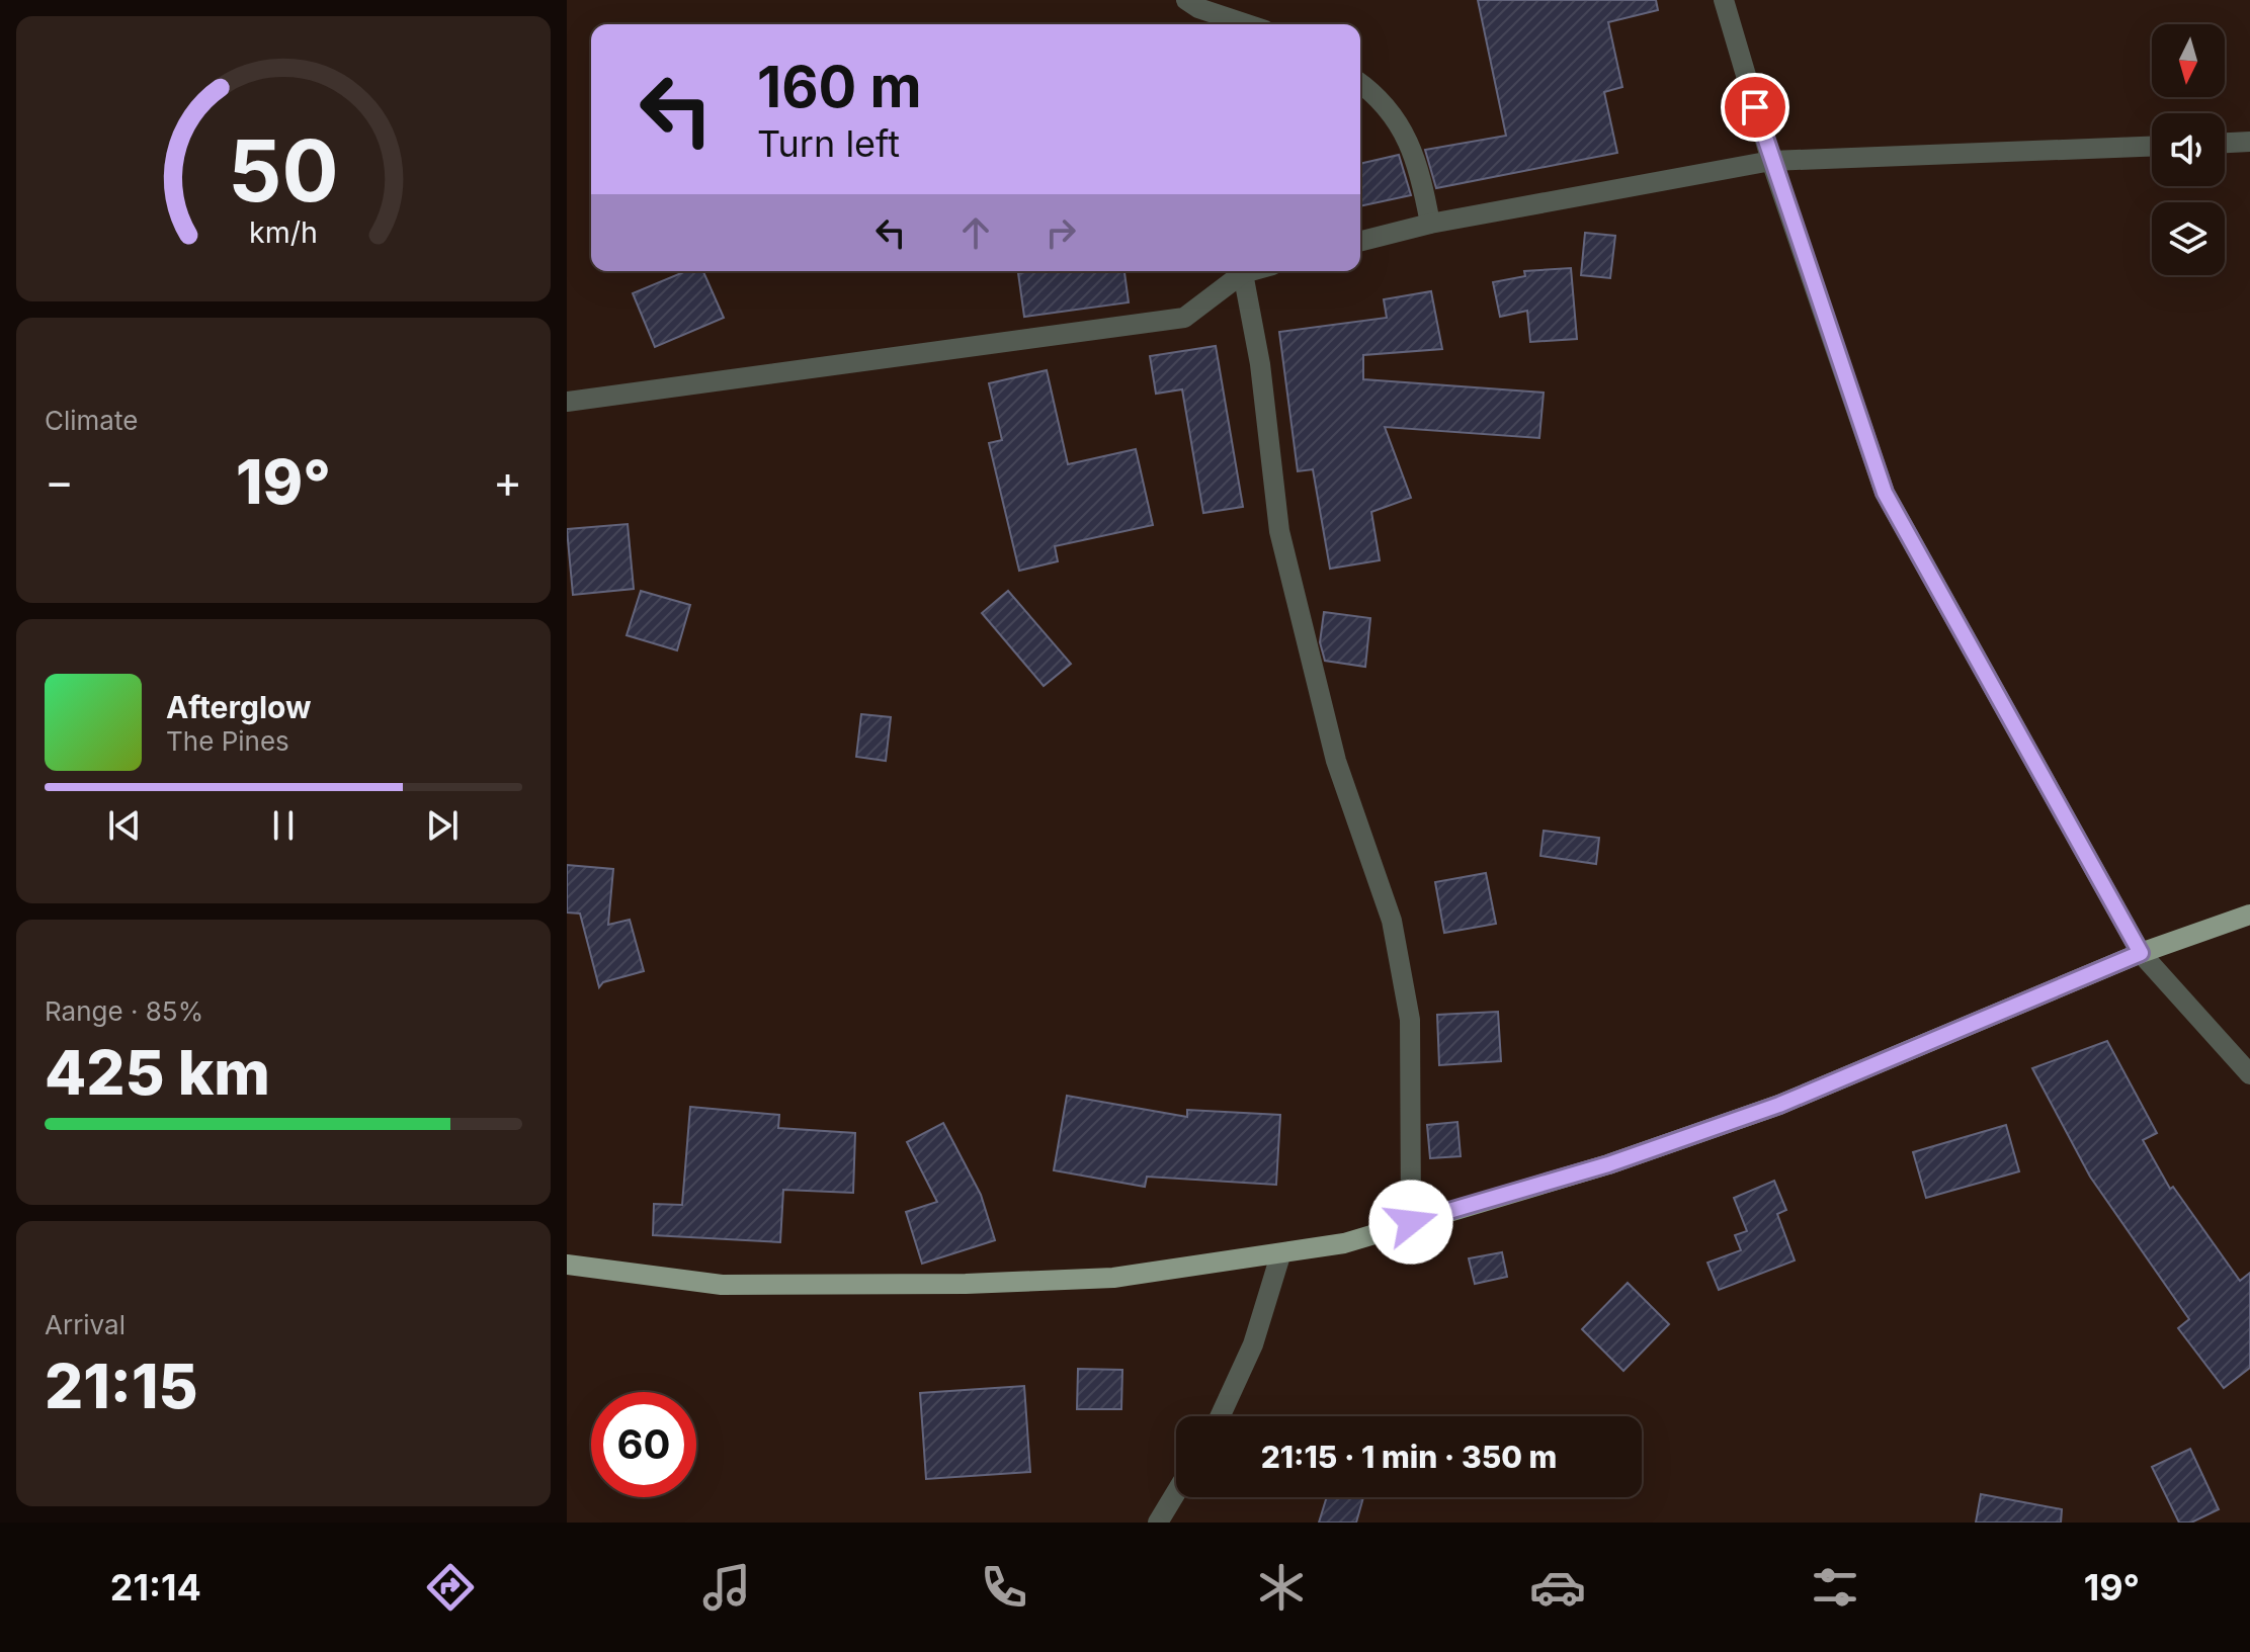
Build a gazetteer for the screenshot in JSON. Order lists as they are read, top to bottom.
{
  "north": "bottom",
  "page": {
    "turn": ["160 m", "Turn left"],
    "tile": [
      "Climate",
      ["Range · 85%", "425 km"],
      ["Arrival", "21:15"]
    ],
    "heat": ["−", "19°", "+"],
    "song": ["Afterglow", "The Pines"],
    "limit": "60",
    "trip": "21:15 · 1 min · 350 m",
    "tabs": ["21:14", "19°"],
    "gauge": ["50", "km/h"]
  }
}
